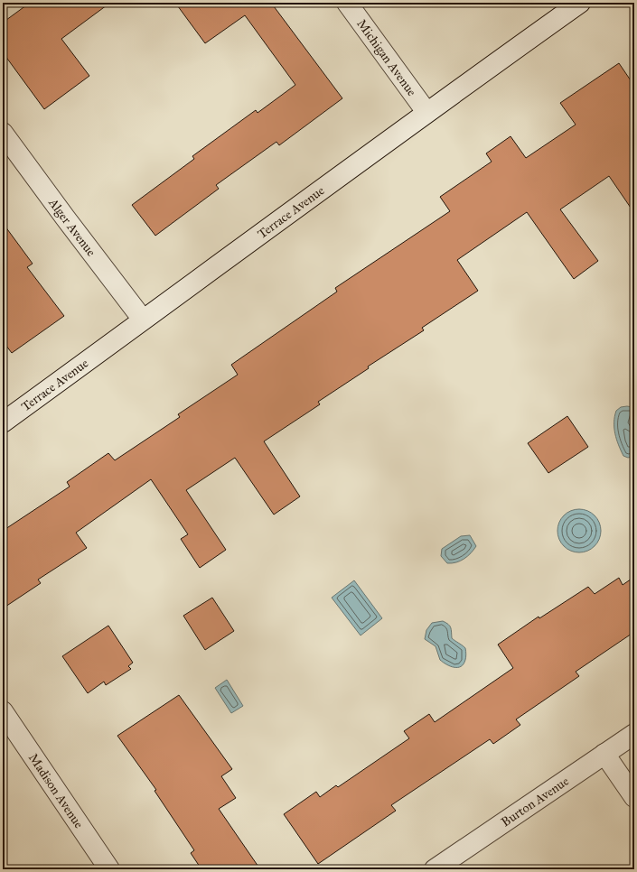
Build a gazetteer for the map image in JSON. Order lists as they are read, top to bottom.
{
  "streets": {
    "street": [
      "Michigan Avenue",
      "Terrace Avenue",
      "Alger Avenue",
      "Madison Avenue",
      "Burton Avenue"
    ]
  },
  "crossings": [
    ["Michigan Avenue", "Terrace Avenue"],
    ["Terrace Avenue", "Alger Avenue"]
  ]
}
